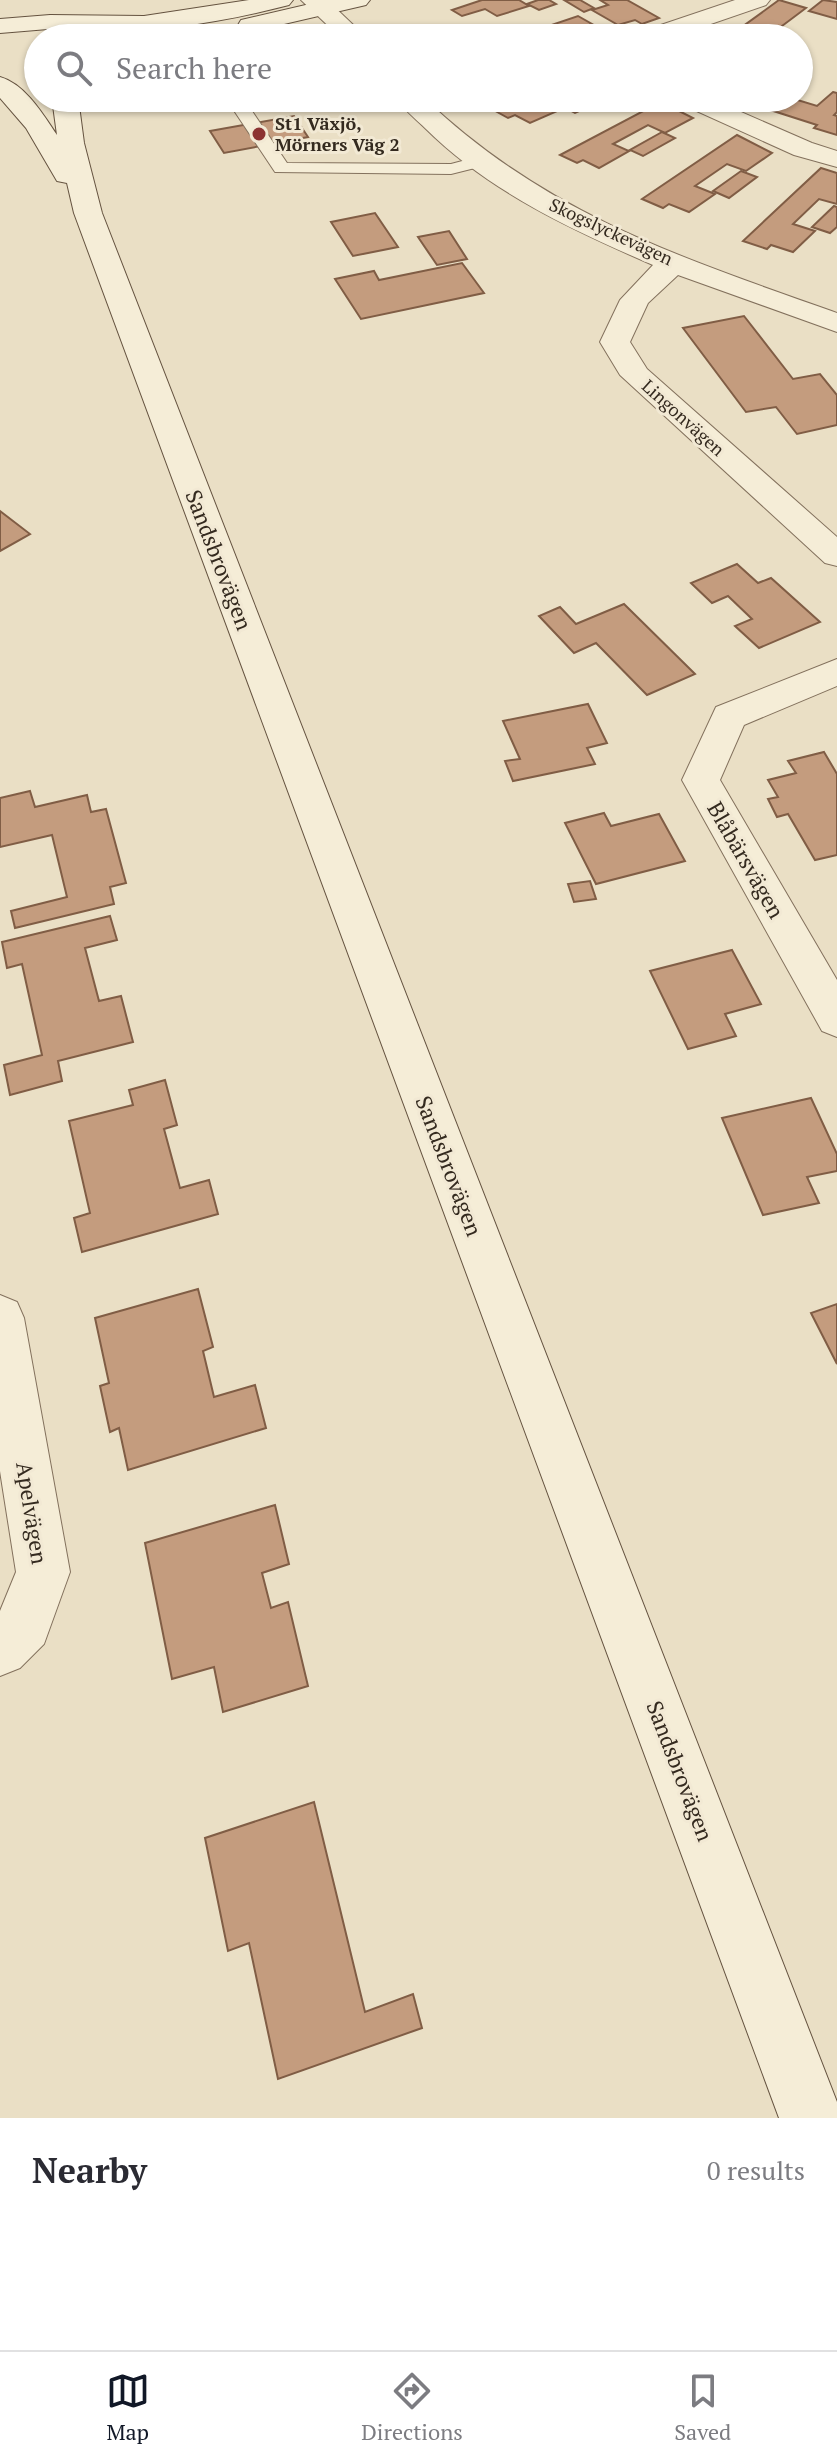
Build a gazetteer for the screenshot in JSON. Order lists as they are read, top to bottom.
{
  "streets": {
    "main road": [
      "Skogslyckevägen",
      "Lingonvägen",
      "Sandsbrovägen",
      "Blåbärsvägen",
      "Apelvägen"
    ]
  },
  "crossings": [
    ["Skogslyckevägen", "Lingonvägen"]
  ],
  "places": ["St1 Växjö, Mörners Väg 2"],
  "page": {
    "search": "Search here",
    "heading": ["Nearby", "0 results"],
    "nav": ["Map", "Directions", "Saved"]
  }
}
